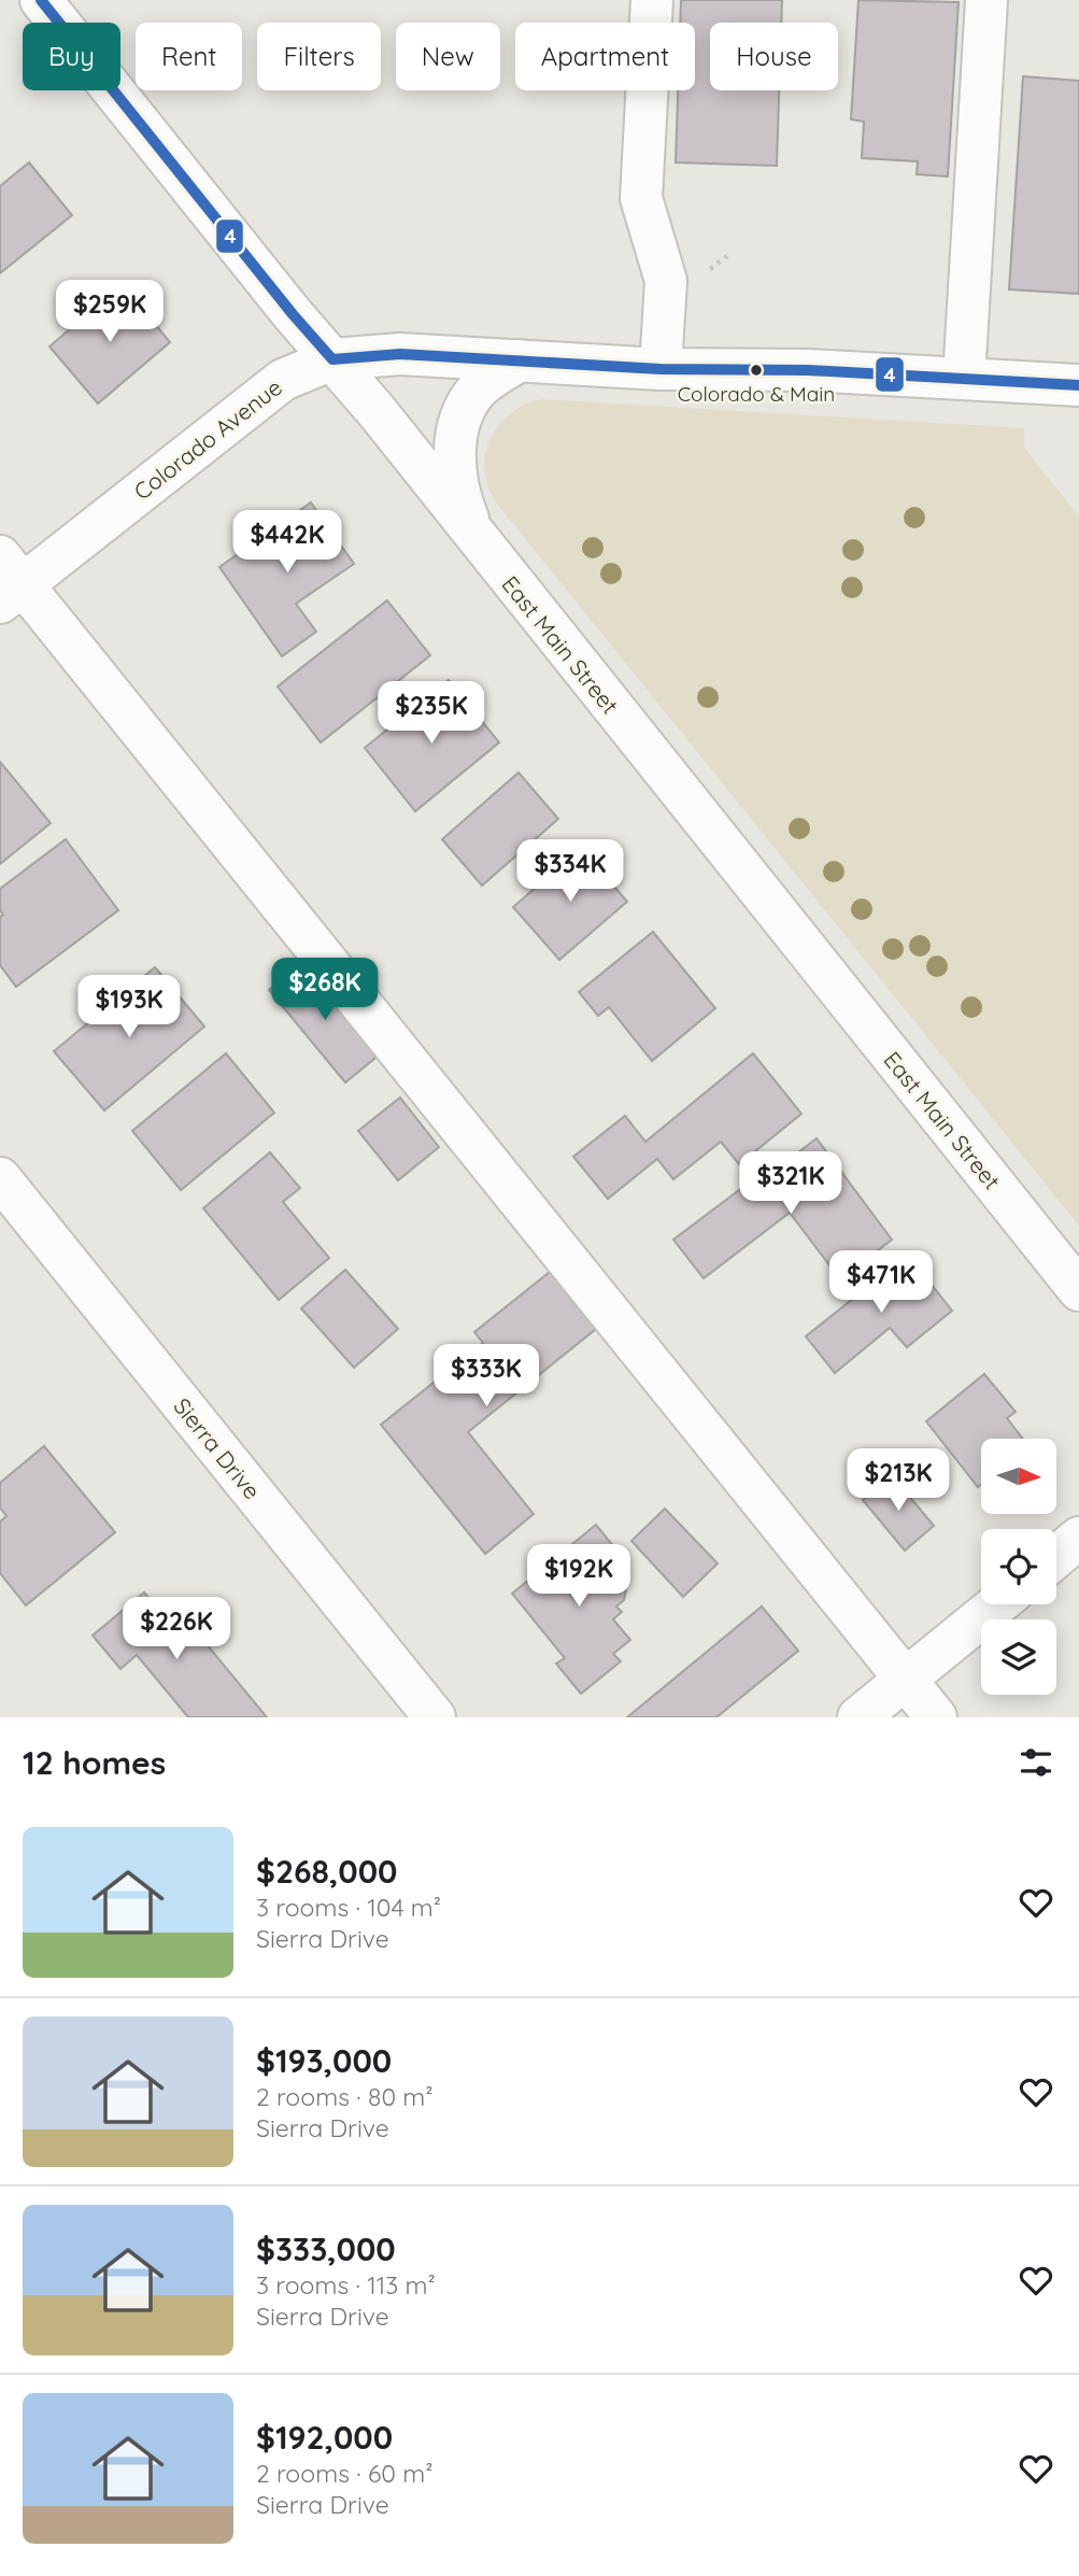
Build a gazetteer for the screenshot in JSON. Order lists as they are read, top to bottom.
{
  "streets": {
    "street": ["Colorado Avenue", "East Main Street", "Sierra Drive"]
  },
  "crossings": [
    ["Colorado Avenue", "East Main Street"]
  ],
  "places": ["Colorado & Main"],
  "lines": ["transit line 4"],
  "north": "right",
  "page": {
    "chip": [
      "Buy",
      "Rent",
      "Filters",
      "New",
      "Apartment",
      "House"
    ],
    "price": [
      "$259K",
      "$442K",
      "$235K",
      "$334K",
      "$268K",
      "$193K",
      "$321K",
      "$471K",
      "$333K",
      "$213K",
      "$192K",
      "$226K"
    ],
    "heading": "12 homes",
    "list": [
      {
        "name": "$268,000",
        "note": "3 rooms · 104 m² · Sierra Drive"
      },
      {
        "name": "$193,000",
        "note": "2 rooms · 80 m² · Sierra Drive"
      },
      {
        "name": "$333,000",
        "note": "3 rooms · 113 m² · Sierra Drive"
      },
      {
        "name": "$192,000",
        "note": "2 rooms · 60 m² · Sierra Drive"
      }
    ]
  }
}
